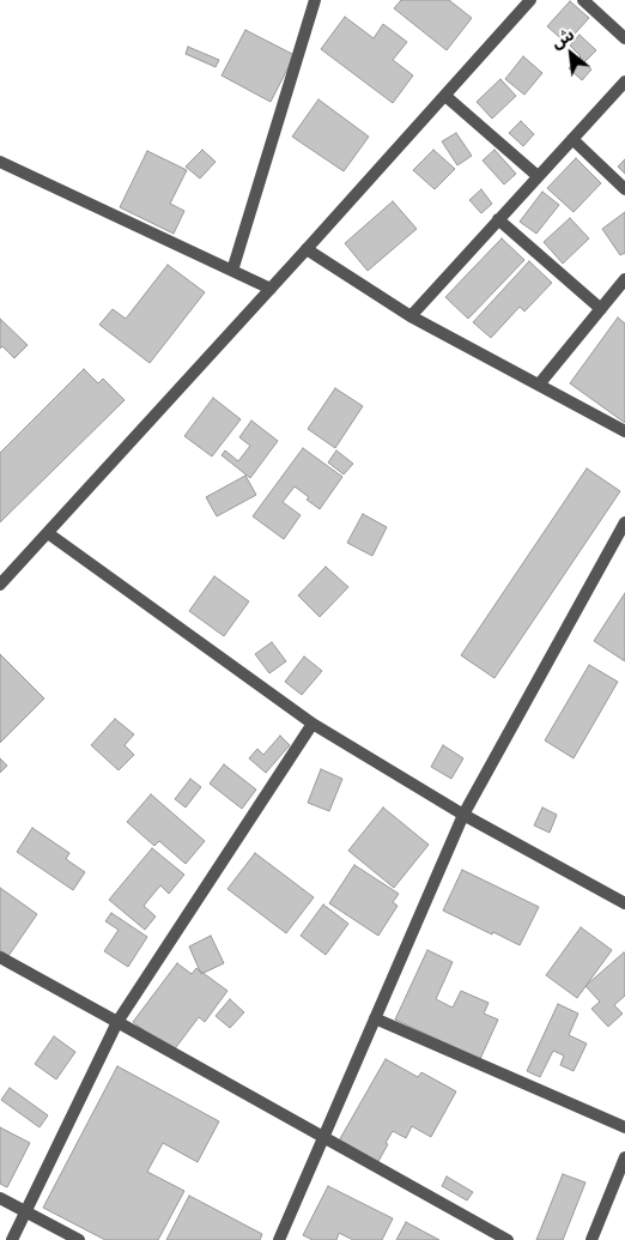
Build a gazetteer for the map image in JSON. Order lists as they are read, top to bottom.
{
  "north": "top left"
}
